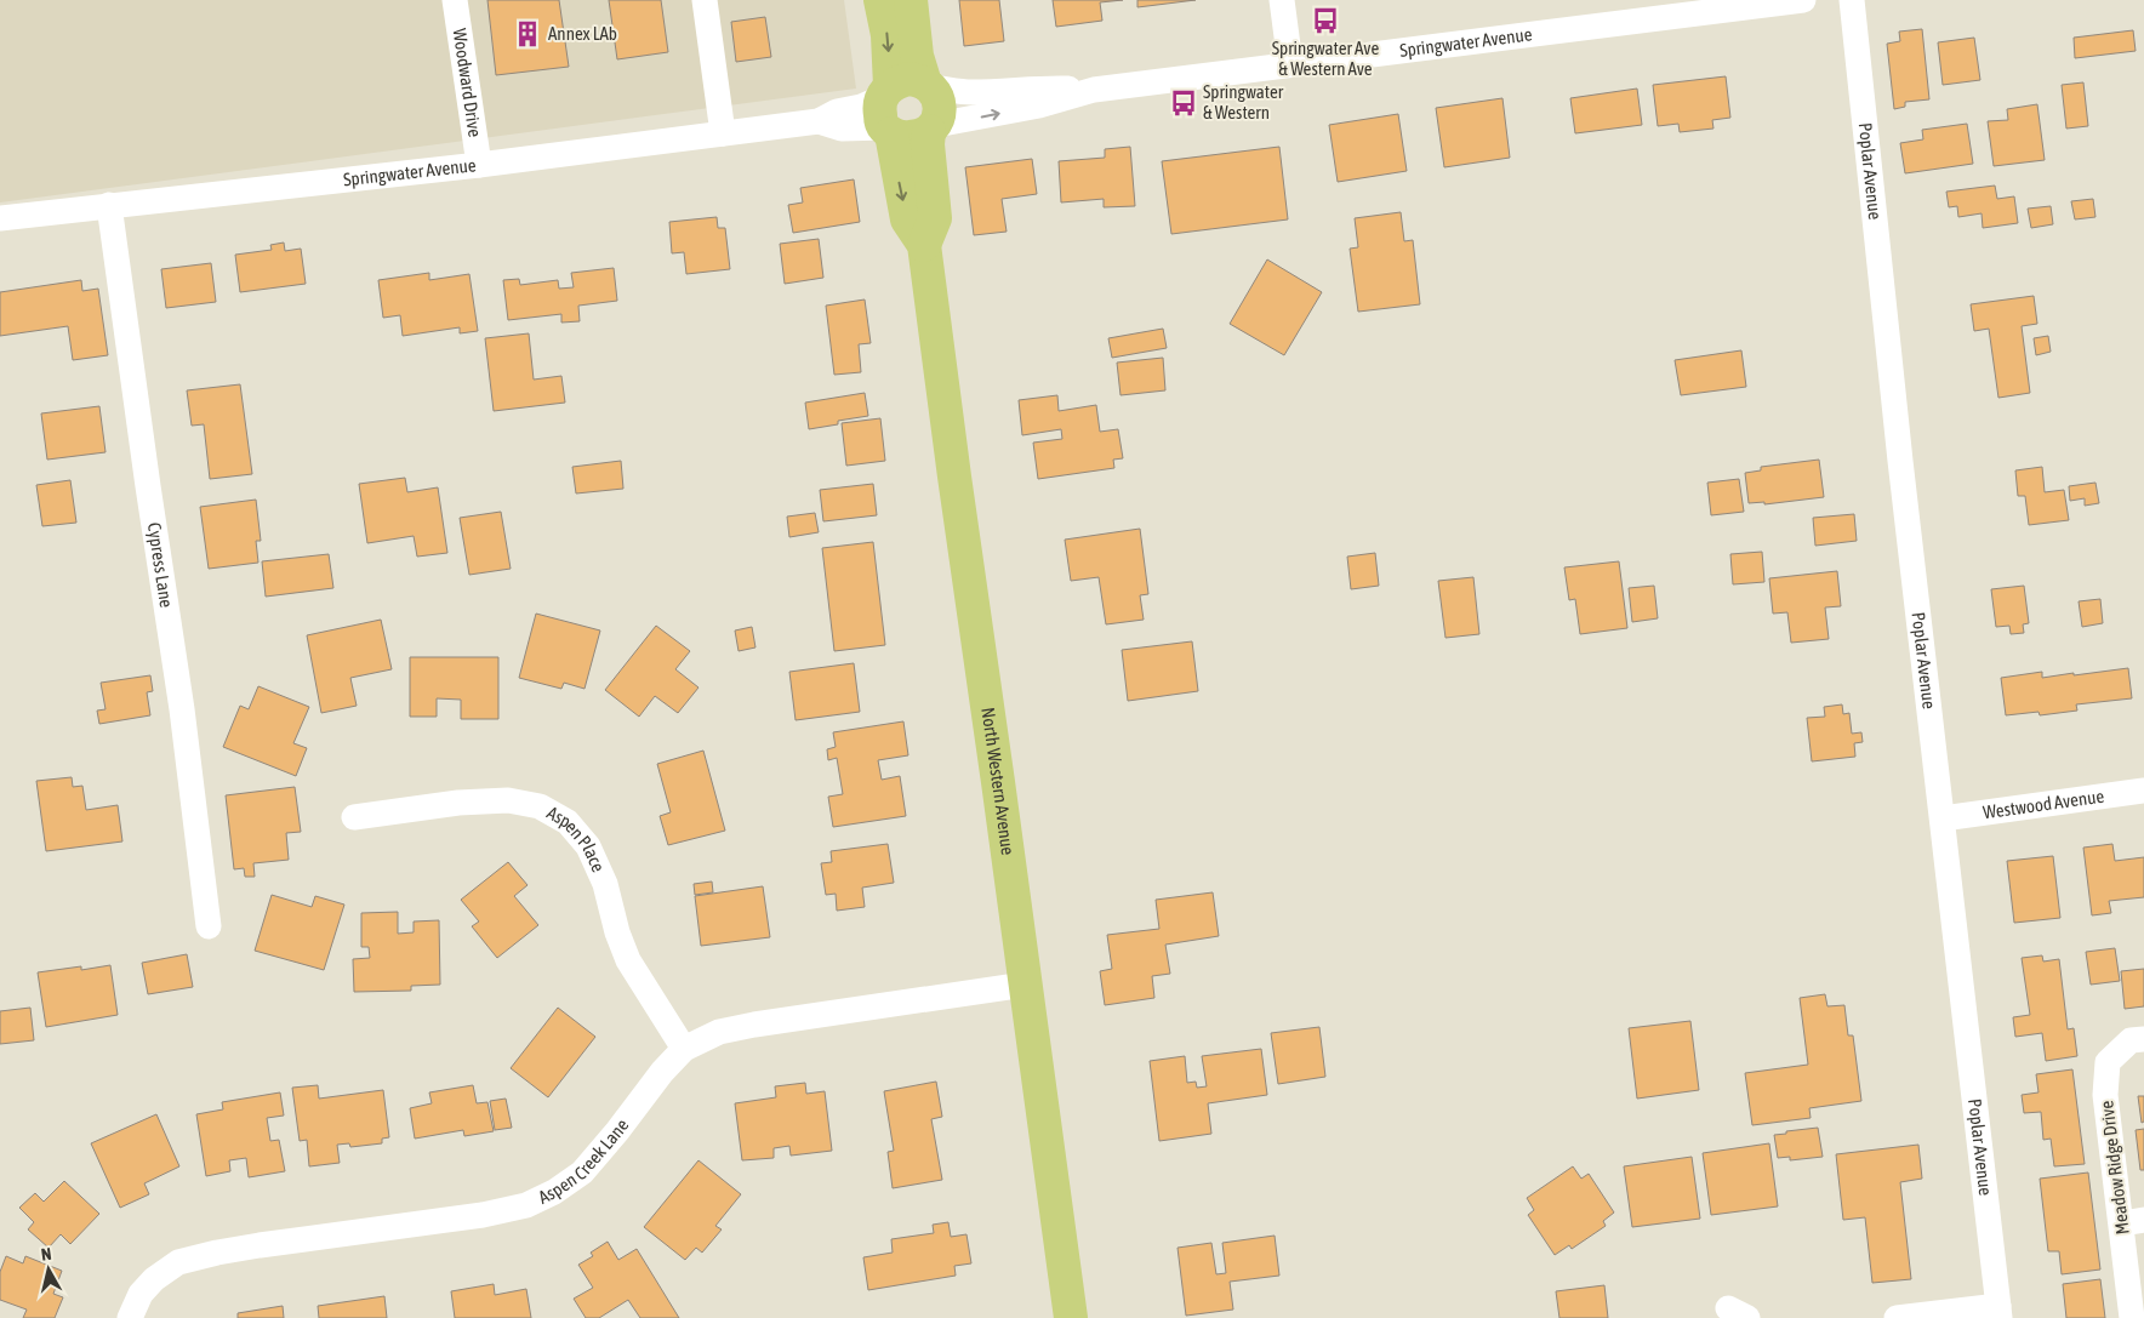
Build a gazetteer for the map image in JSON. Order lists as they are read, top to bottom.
{
  "streets": {
    "main road": ["North Western Avenue"],
    "street": [
      "Springwater Avenue",
      "Woodward Drive",
      "Poplar Avenue",
      "Cypress Lane",
      "Westwood Avenue",
      "Aspen Place",
      "Aspen Creek Lane",
      "Meadow Ridge Drive"
    ]
  },
  "crossings": [
    ["Springwater Avenue", "Woodward Drive"],
    ["Springwater Avenue", "Cypress Lane"],
    ["Springwater Avenue", "North Western Avenue"],
    ["Poplar Avenue", "Westwood Avenue"],
    ["North Western Avenue", "Aspen Creek Lane"],
    ["Aspen Place", "Aspen Creek Lane"]
  ],
  "places": {
    "bus stop": ["Springwater Ave & Western Ave", "Springwater & Western"],
    "building": ["Annex LAb"]
  },
  "north": "top"
}
